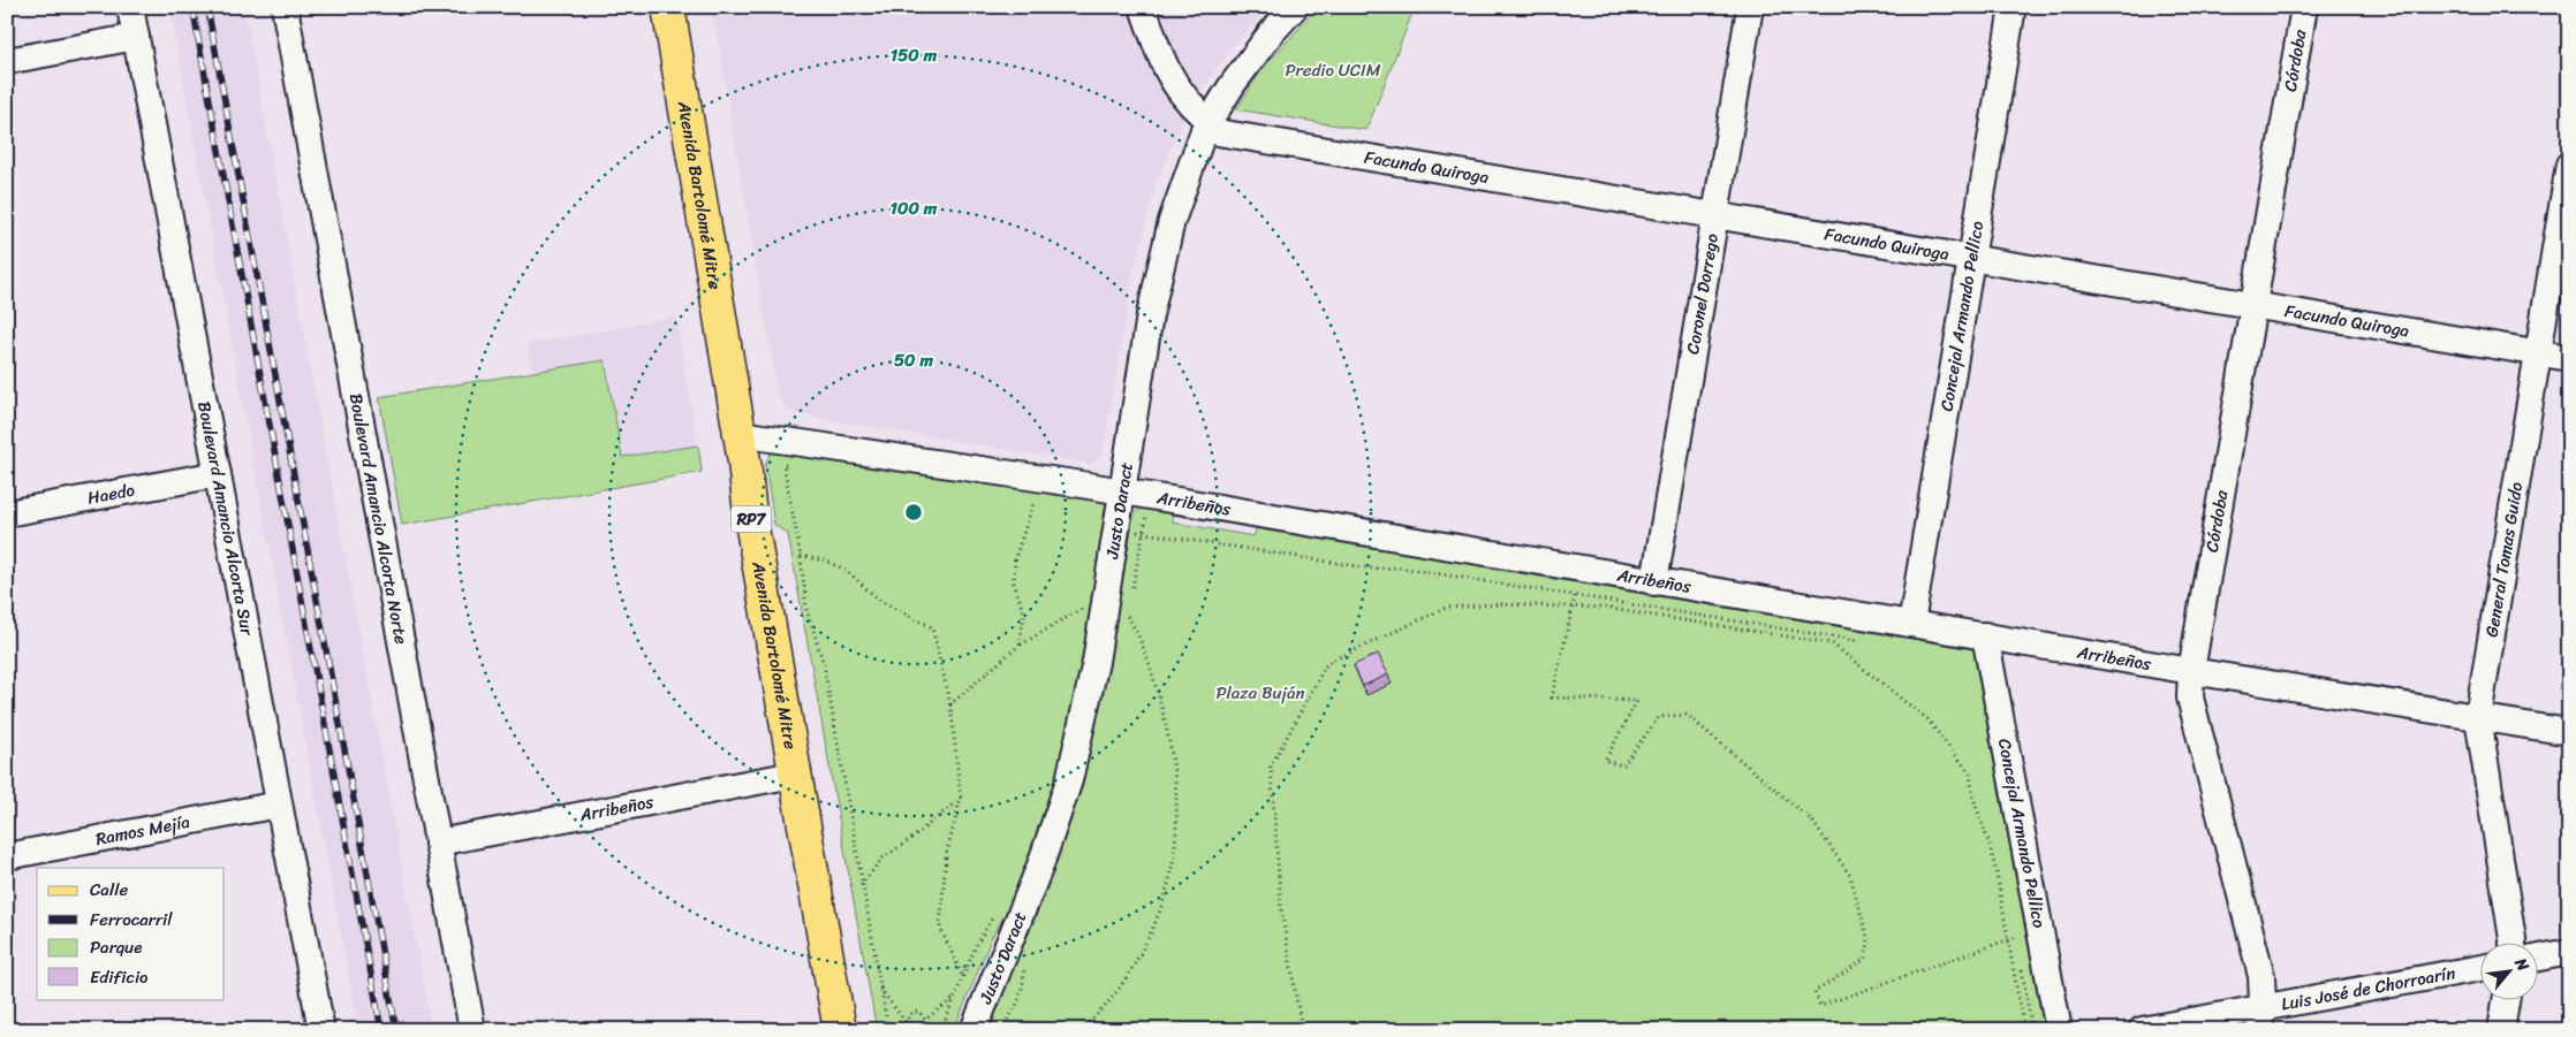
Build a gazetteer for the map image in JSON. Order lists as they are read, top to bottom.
{
  "streets": {
    "main road": ["Avenida Bartolomé Mitre", "RP7"],
    "street": [
      "Córdoba",
      "Facundo Quiroga",
      "Coronel Dorrego",
      "Concejal Armando Pellico",
      "Haedo",
      "Arribeños",
      "Justo Daract",
      "Boulevard Amancio Alcorta Sur",
      "Boulevard Amancio Alcorta Norte",
      "General Tomas Guido",
      "Ramos Mejía",
      "Luis José de Chorroarín"
    ]
  },
  "crossings": [
    ["Córdoba", "Facundo Quiroga"],
    ["Córdoba", "Arribeños"],
    ["Córdoba", "Luis José de Chorroarín"],
    ["Facundo Quiroga", "Coronel Dorrego"],
    ["Facundo Quiroga", "Concejal Armando Pellico"],
    ["Facundo Quiroga", "Justo Daract"],
    ["Facundo Quiroga", "General Tomas Guido"],
    ["Avenida Bartolomé Mitre", "Arribeños"],
    ["Coronel Dorrego", "Arribeños"],
    ["Concejal Armando Pellico", "Arribeños"],
    ["Haedo", "Boulevard Amancio Alcorta Sur"],
    ["Arribeños", "Justo Daract"],
    ["Arribeños", "Boulevard Amancio Alcorta Norte"],
    ["Arribeños", "General Tomas Guido"],
    ["Boulevard Amancio Alcorta Sur", "Ramos Mejía"]
  ],
  "parks": ["Predio UCIM", "Plaza Buján"],
  "legend": [
    "Calle",
    "Ferrocarril",
    "Parque",
    "Edificio"
  ],
  "north": "top right",
  "rings": ["150 m", "100 m", "50 m"]
}
